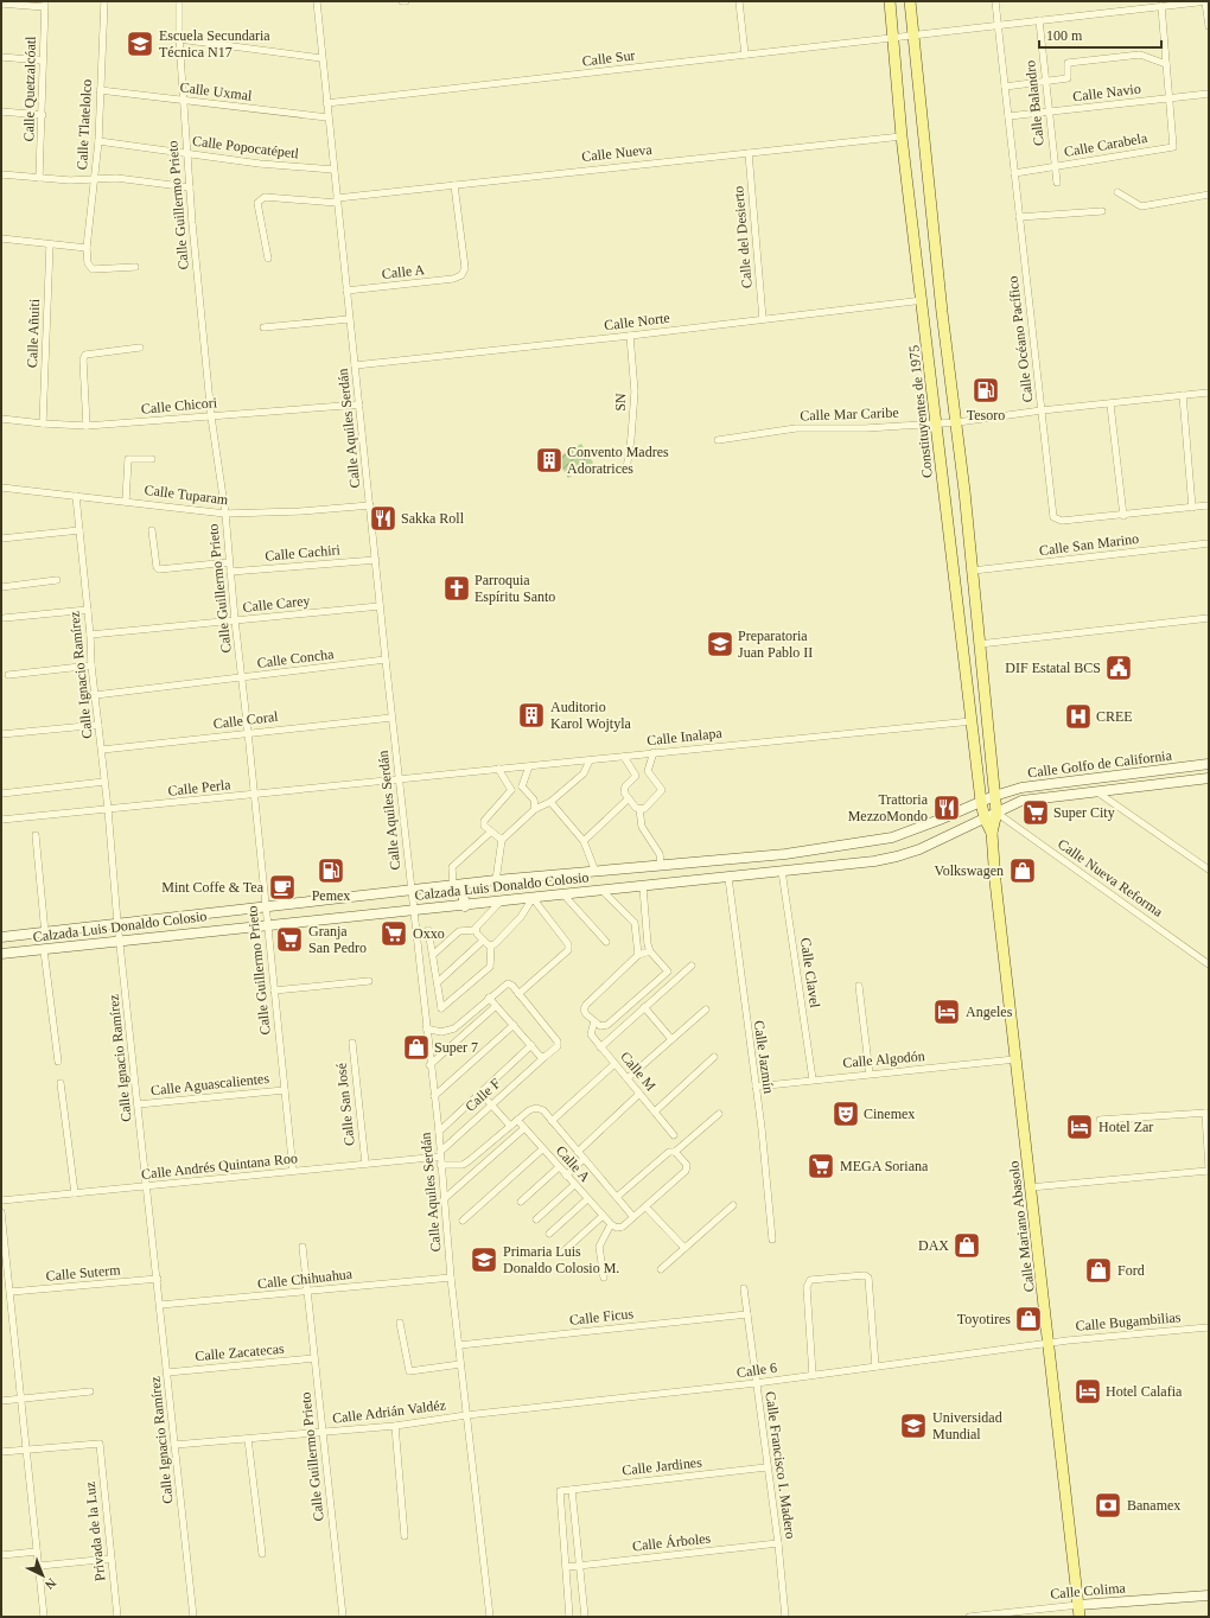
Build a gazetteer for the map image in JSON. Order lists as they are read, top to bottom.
{
  "streets": {
    "main road": [
      "Constituyentes de 1975",
      "Calle Golfo de California",
      "Calzada Luis Donaldo Colosio",
      "Calle Mariano Abasolo",
      "Calle Colima"
    ],
    "street": [
      "Calle Sur",
      "Calle Quetzalcóatl",
      "Calle Uxmal",
      "Calle Navio",
      "Calle Balandro",
      "Calle Tlatelolco",
      "Calle Carabela",
      "Calle Popocatépetl",
      "Calle Nueva",
      "Calle Guillermo Prieto",
      "Calle del Desierto",
      "Calle A",
      "Calle Norte",
      "Calle Añuiti",
      "Calle Océano Pacífico",
      "SN",
      "Calle Chicori",
      "Calle Mar Caribe",
      "Calle Aquiles Serdán",
      "Calle Tuparam",
      "Calle San Marino",
      "Calle Cachiri",
      "Calle Carey",
      "Calle Concha",
      "Calle Ignacio Ramírez",
      "Calle Coral",
      "Calle Inalapa",
      "Calle Perla",
      "Calle Nueva Reforma",
      "Calle Clavel",
      "Calle Jazmín",
      "Calle Algodón",
      "Calle M",
      "Calle Aguascalientes",
      "Calle F",
      "Calle San José",
      "Calle Andrés Quintana Roo",
      "Calle Suterm",
      "Calle Chihuahua",
      "Calle Ficus",
      "Calle Bugambilias",
      "Calle Zacatecas",
      "Calle 6",
      "Calle Adrián Valdéz",
      "Calle Francisco I. Madero",
      "Calle Jardines",
      "Privada de la Luz",
      "Calle Árboles"
    ]
  },
  "crossings": [
    ["Calle Sur", "Calle Balandro"],
    ["Calle Sur", "Calle Océano Pacífico"],
    ["Calle Sur", "Constituyentes de 1975"],
    ["Calle Sur", "Calle Aquiles Serdán"],
    ["Calle Uxmal", "Calle Tlatelolco"],
    ["Calle Uxmal", "Calle Guillermo Prieto"],
    ["Calle Uxmal", "Calle Aquiles Serdán"],
    ["Calle Navio", "Calle Balandro"],
    ["Calle Navio", "Calle Carabela"],
    ["Calle Navio", "Calle Océano Pacífico"],
    ["Calle Balandro", "Calle Carabela"],
    ["Calle Tlatelolco", "Calle Popocatépetl"],
    ["Calle Carabela", "Calle Océano Pacífico"],
    ["Calle Popocatépetl", "Calle Guillermo Prieto"],
    ["Calle Popocatépetl", "Calle Aquiles Serdán"],
    ["Calle Nueva", "Calle del Desierto"],
    ["Calle Nueva", "Calle A"],
    ["Calle Nueva", "Constituyentes de 1975"],
    ["Calle Nueva", "Calle Aquiles Serdán"],
    ["Calle Guillermo Prieto", "Calle Chicori"],
    ["Calle Guillermo Prieto", "Calle Tuparam"],
    ["Calle Guillermo Prieto", "Calle Cachiri"],
    ["Calle Guillermo Prieto", "Calle Carey"],
    ["Calle Guillermo Prieto", "Calle Concha"],
    ["Calle Guillermo Prieto", "Calle Coral"],
    ["Calle Guillermo Prieto", "Calle Perla"],
    ["Calle Guillermo Prieto", "Calzada Luis Donaldo Colosio"],
    ["Calle Guillermo Prieto", "Calle Aguascalientes"],
    ["Calle Guillermo Prieto", "Calle Andrés Quintana Roo"],
    ["Calle Guillermo Prieto", "Calle Chihuahua"],
    ["Calle Guillermo Prieto", "Calle Zacatecas"],
    ["Calle Guillermo Prieto", "Calle Adrián Valdéz"],
    ["Calle del Desierto", "Calle Norte"],
    ["Calle A", "Calle Aquiles Serdán"],
    ["Calle Norte", "SN"],
    ["Calle Norte", "Constituyentes de 1975"],
    ["Calle Norte", "Calle Aquiles Serdán"],
    ["Calle Añuiti", "Calle Chicori"],
    ["Calle Océano Pacífico", "Calle Mar Caribe"],
    ["Calle Chicori", "Calle Aquiles Serdán"],
    ["Constituyentes de 1975", "Calle Mar Caribe"],
    ["Constituyentes de 1975", "Calle Inalapa"],
    ["Constituyentes de 1975", "Calzada Luis Donaldo Colosio"],
    ["Constituyentes de 1975", "Calle Mariano Abasolo"],
    ["Calle Aquiles Serdán", "Calle Tuparam"],
    ["Calle Aquiles Serdán", "Calle Cachiri"],
    ["Calle Aquiles Serdán", "Calle Carey"],
    ["Calle Aquiles Serdán", "Calle Concha"],
    ["Calle Aquiles Serdán", "Calle Coral"],
    ["Calle Aquiles Serdán", "Calle Inalapa"],
    ["Calle Aquiles Serdán", "Calle Perla"],
    ["Calle Aquiles Serdán", "Calzada Luis Donaldo Colosio"],
    ["Calle Aquiles Serdán", "Calle F"],
    ["Calle Aquiles Serdán", "Calle Andrés Quintana Roo"],
    ["Calle Aquiles Serdán", "Calle Chihuahua"],
    ["Calle Aquiles Serdán", "Calle Ficus"],
    ["Calle Aquiles Serdán", "Calle 6"],
    ["Calle Aquiles Serdán", "Calle Adrián Valdéz"],
    ["Calle Tuparam", "Calle Ignacio Ramírez"],
    ["Calle Carey", "Calle Ignacio Ramírez"],
    ["Calle Concha", "Calle Ignacio Ramírez"],
    ["Calle Ignacio Ramírez", "Calle Coral"],
    ["Calle Ignacio Ramírez", "Calle Perla"],
    ["Calle Ignacio Ramírez", "Calzada Luis Donaldo Colosio"],
    ["Calle Ignacio Ramírez", "Calle Aguascalientes"],
    ["Calle Ignacio Ramírez", "Calle Andrés Quintana Roo"],
    ["Calle Ignacio Ramírez", "Calle Suterm"],
    ["Calle Ignacio Ramírez", "Calle Chihuahua"],
    ["Calle Ignacio Ramírez", "Calle Zacatecas"],
    ["Calle Ignacio Ramírez", "Calle Adrián Valdéz"],
    ["Calle Inalapa", "Calle Perla"],
    ["Calle Golfo de California", "Calle Nueva Reforma"],
    ["Calle Golfo de California", "Calzada Luis Donaldo Colosio"],
    ["Calle Nueva Reforma", "Calzada Luis Donaldo Colosio"],
    ["Calzada Luis Donaldo Colosio", "Calle Clavel"],
    ["Calzada Luis Donaldo Colosio", "Calle Jazmín"],
    ["Calle Clavel", "Calle Algodón"],
    ["Calle Jazmín", "Calle Algodón"],
    ["Calle Algodón", "Calle Mariano Abasolo"],
    ["Calle F", "Calle Andrés Quintana Roo"],
    ["Calle San José", "Calle Andrés Quintana Roo"],
    ["Calle Mariano Abasolo", "Calle Bugambilias"],
    ["Calle Mariano Abasolo", "Calle 6"],
    ["Calle Mariano Abasolo", "Calle Colima"],
    ["Calle Ficus", "Calle Francisco I. Madero"],
    ["Calle Bugambilias", "Calle 6"],
    ["Calle 6", "Calle Adrián Valdéz"],
    ["Calle 6", "Calle Francisco I. Madero"],
    ["Calle Francisco I. Madero", "Calle Jardines"],
    ["Calle Francisco I. Madero", "Calle Árboles"],
    ["Calle Jardines", "Calle Árboles"]
  ],
  "places": {
    "school or university": [
      "Escuela Secundaria Técnica N17",
      "Preparatoria Juan Pablo II",
      "Primaria Luis Donaldo Colosio M.",
      "Universidad Mundial"
    ],
    "fuel station": ["Tesoro", "Pemex"],
    "building": ["Convento Madres Adoratrices", "Auditorio Karol Wojtyla"],
    "restaurant": ["Sakka Roll", "Trattoria MezzoMondo"],
    "church": ["Parroquia Espíritu Santo"],
    "public building": ["DIF Estatal BCS"],
    "hospital": ["CREE"],
    "supermarket": [
      "Super City",
      "Oxxo",
      "Granja San Pedro",
      "MEGA Soriana"
    ],
    "shop": [
      "Volkswagen",
      "Super 7",
      "DAX",
      "Ford",
      "Toyotires"
    ],
    "cafe": ["Mint Coffe & Tea"],
    "hotel": ["Angeles", "Hotel Zar", "Hotel Calafia"],
    "theatre": ["Cinemex"],
    "bank": ["Banamex"]
  },
  "scale_bar": "100 m",
  "north": "bottom right"
}
